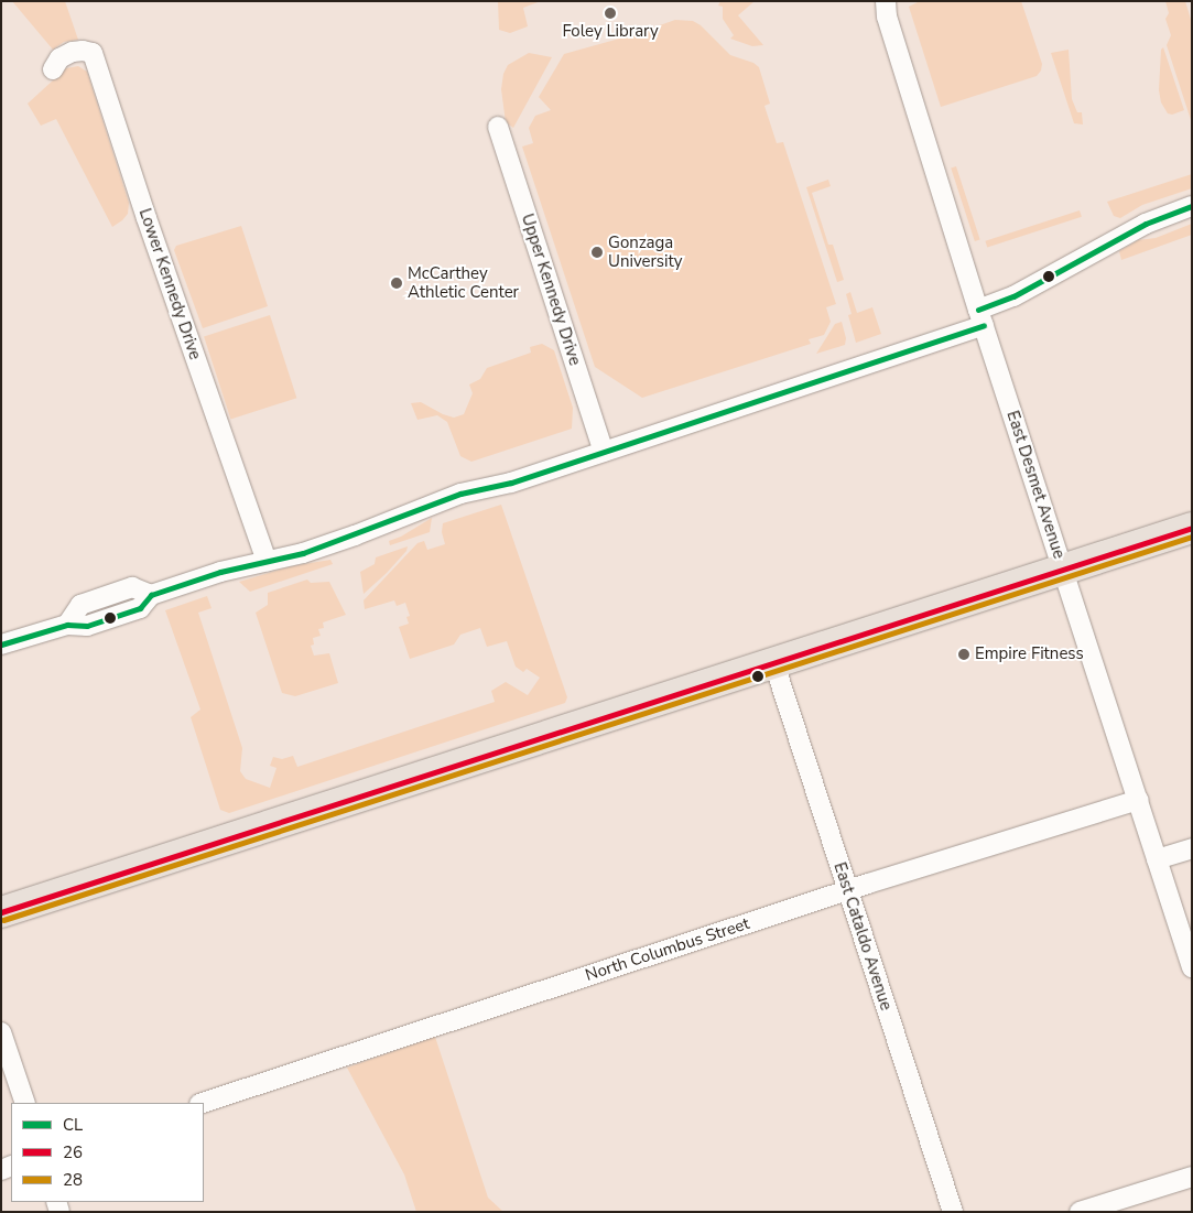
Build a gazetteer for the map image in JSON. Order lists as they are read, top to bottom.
{
  "streets": {
    "street": [
      "Lower Kennedy Drive",
      "Upper Kennedy Drive",
      "East Desmet Avenue",
      "East Cataldo Avenue",
      "North Columbus Street"
    ]
  },
  "crossings": [
    ["East Desmet Avenue", "North Columbus Street"],
    ["East Cataldo Avenue", "North Columbus Street"]
  ],
  "places": [
    "Foley Library",
    "Gonzaga University",
    "McCarthey Athletic Center",
    "Empire Fitness"
  ],
  "lines": ["transit line CL", "transit line 26", "transit line 28"],
  "legend": ["CL", "26", "28"]
}
